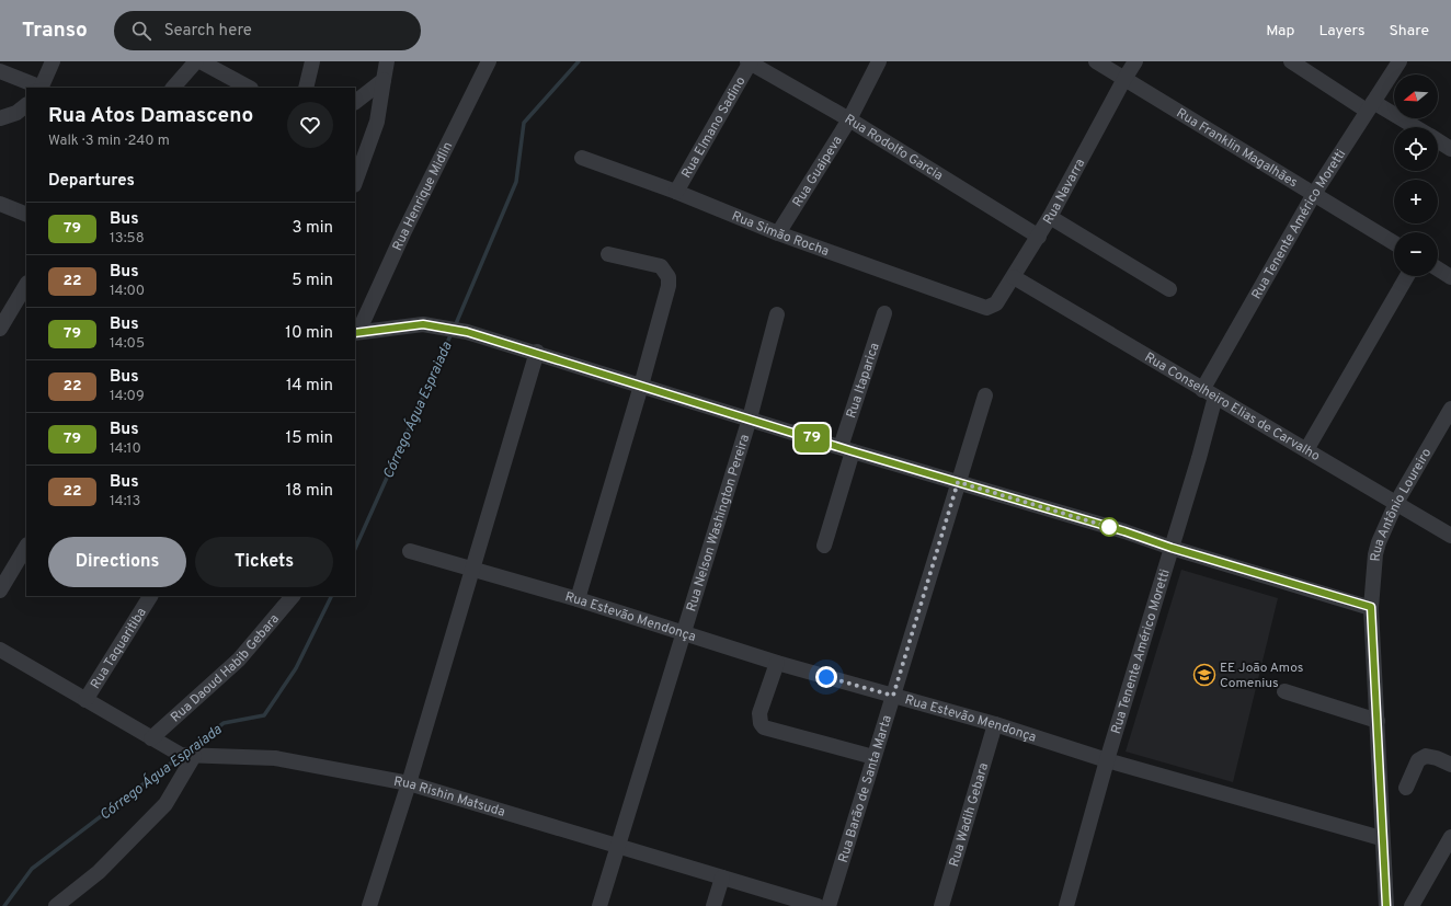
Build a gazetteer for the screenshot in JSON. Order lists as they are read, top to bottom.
{
  "streets": {
    "street": [
      "Rua Elmano Sadino",
      "Rua Rodolfo Garcia",
      "Rua Franklin Magalhães",
      "Rua Guaipeva",
      "Rua Navarra",
      "Rua Henrique Midlin",
      "Rua Tenente Américo Moretti",
      "Rua Simão Rocha",
      "Rua Itaparica",
      "Rua Conselheiro Elias de Carvalho",
      "Rua Antônio Loureiro",
      "Rua Nelson Washington Pereira",
      "Rua Estevão Mendonça",
      "Rua Taquaritiba",
      "Rua Daoud Habib Gebara",
      "Rua Barão de Santa Marta",
      "Rua Rishin Matsuda",
      "Rua Wadih Gebara"
    ]
  },
  "crossings": [
    ["Rua Elmano Sadino", "Rua Rodolfo Garcia"],
    ["Rua Elmano Sadino", "Rua Simão Rocha"],
    ["Rua Rodolfo Garcia", "Rua Guaipeva"],
    ["Rua Rodolfo Garcia", "Rua Navarra"],
    ["Rua Franklin Magalhães", "Rua Navarra"],
    ["Rua Franklin Magalhães", "Rua Tenente Américo Moretti"],
    ["Rua Guaipeva", "Rua Simão Rocha"],
    ["Rua Navarra", "Rua Simão Rocha"],
    ["Rua Navarra", "Rua Conselheiro Elias de Carvalho"],
    ["Rua Tenente Américo Moretti", "Rua Conselheiro Elias de Carvalho"],
    ["Rua Tenente Américo Moretti", "Rua Estevão Mendonça"],
    ["Rua Conselheiro Elias de Carvalho", "Rua Antônio Loureiro"],
    ["Rua Antônio Loureiro", "Rua Estevão Mendonça"],
    ["Rua Nelson Washington Pereira", "Rua Estevão Mendonça"],
    ["Rua Nelson Washington Pereira", "Rua Rishin Matsuda"],
    ["Rua Estevão Mendonça", "Rua Barão de Santa Marta"],
    ["Rua Estevão Mendonça", "Rua Wadih Gebara"],
    ["Rua Taquaritiba", "Rua Rishin Matsuda"],
    ["Rua Daoud Habib Gebara", "Rua Rishin Matsuda"]
  ],
  "water": ["Córrego Água Espraiada"],
  "places": {
    "school or university": ["EE João Amos Comenius"]
  },
  "lines": ["bus line 79"],
  "north": "left",
  "page": {
    "header": "Transo",
    "search": "Search here",
    "nav": ["Map", "Layers", "Share"],
    "on_map": "79",
    "map_buttons": ["+", "−"],
    "heading": [
      ["Rua Atos Damasceno", "Walk · 3 min · 240 m"],
      "Departures"
    ],
    "list": [
      {
        "mark": "79",
        "name": "Bus",
        "note": "13:58",
        "value": "3 min"
      },
      {
        "mark": "22",
        "name": "Bus",
        "note": "14:00",
        "value": "5 min"
      },
      {
        "mark": "79",
        "name": "Bus",
        "note": "14:05",
        "value": "10 min"
      },
      {
        "mark": "22",
        "name": "Bus",
        "note": "14:09",
        "value": "14 min"
      },
      {
        "mark": "79",
        "name": "Bus",
        "note": "14:10",
        "value": "15 min"
      },
      {
        "mark": "22",
        "name": "Bus",
        "note": "14:13",
        "value": "18 min"
      }
    ],
    "buttons": ["Directions", "Tickets"]
  }
}
